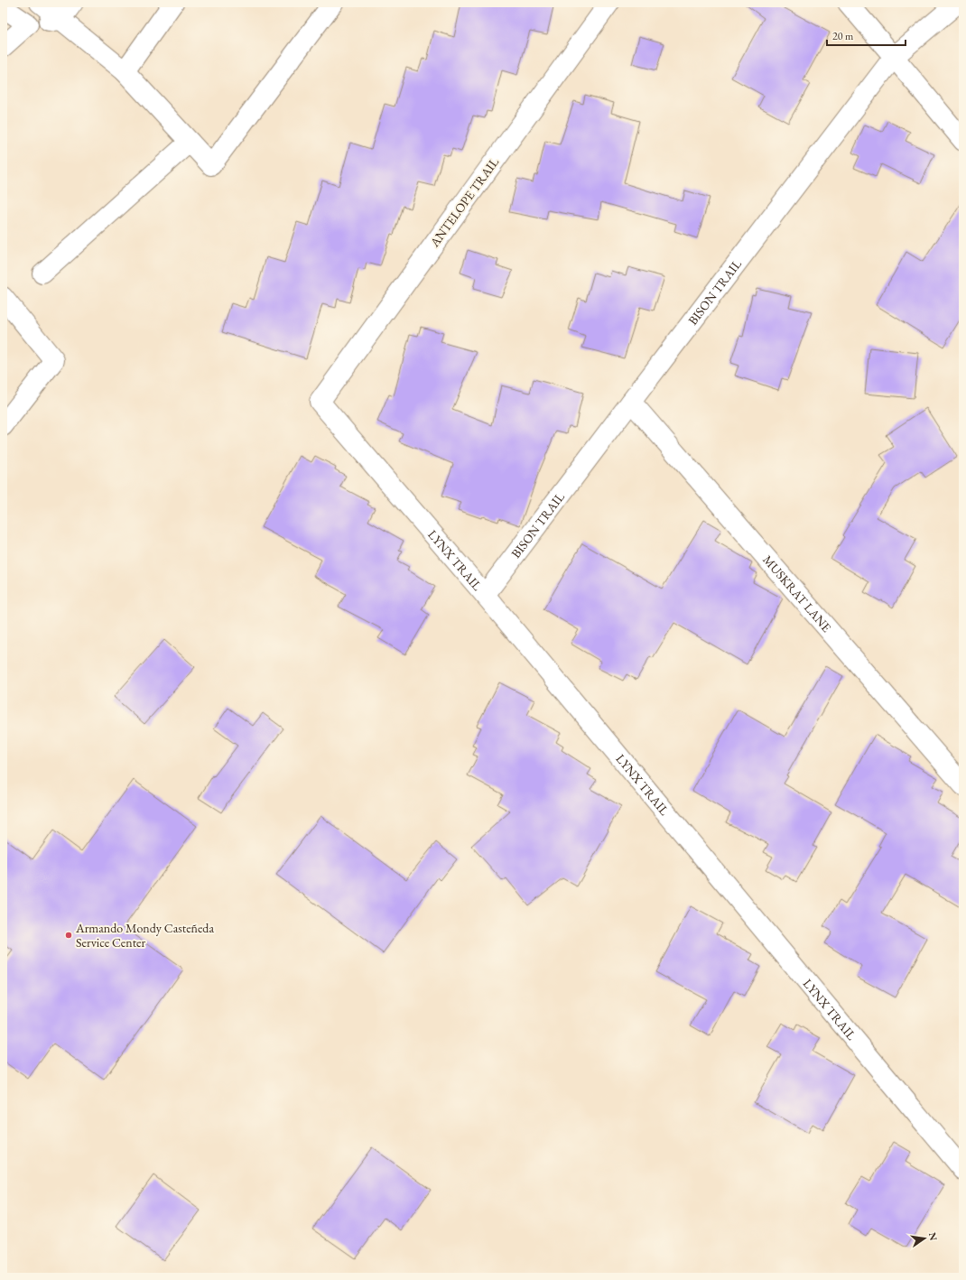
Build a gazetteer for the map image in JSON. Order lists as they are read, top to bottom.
{
  "streets": {
    "street": [
      "ANTELOPE TRAIL",
      "BISON TRAIL",
      "LYNX TRAIL",
      "MUSKRAT LANE"
    ]
  },
  "crossings": [
    ["ANTELOPE TRAIL", "LYNX TRAIL"],
    ["BISON TRAIL", "LYNX TRAIL"],
    ["BISON TRAIL", "MUSKRAT LANE"]
  ],
  "places": ["Armando Mondy Casteñeda Service Center"],
  "scale_bar": "20 m",
  "north": "right"
}
